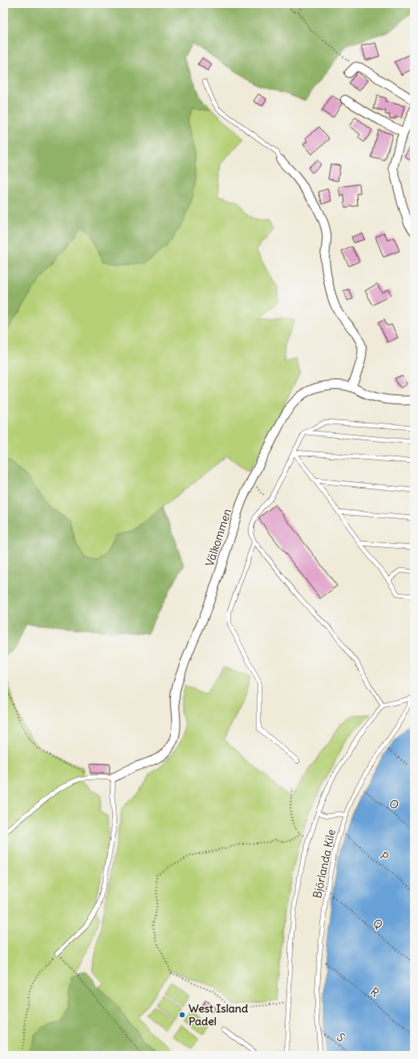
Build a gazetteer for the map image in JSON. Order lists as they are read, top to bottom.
{
  "streets": {
    "street": ["Välkommen"],
    "lane": ["Björlanda Kile"],
    "path": [
      "O",
      "P",
      "Q",
      "R",
      "S"
    ]
  },
  "places": ["West Island Padel"]
}
